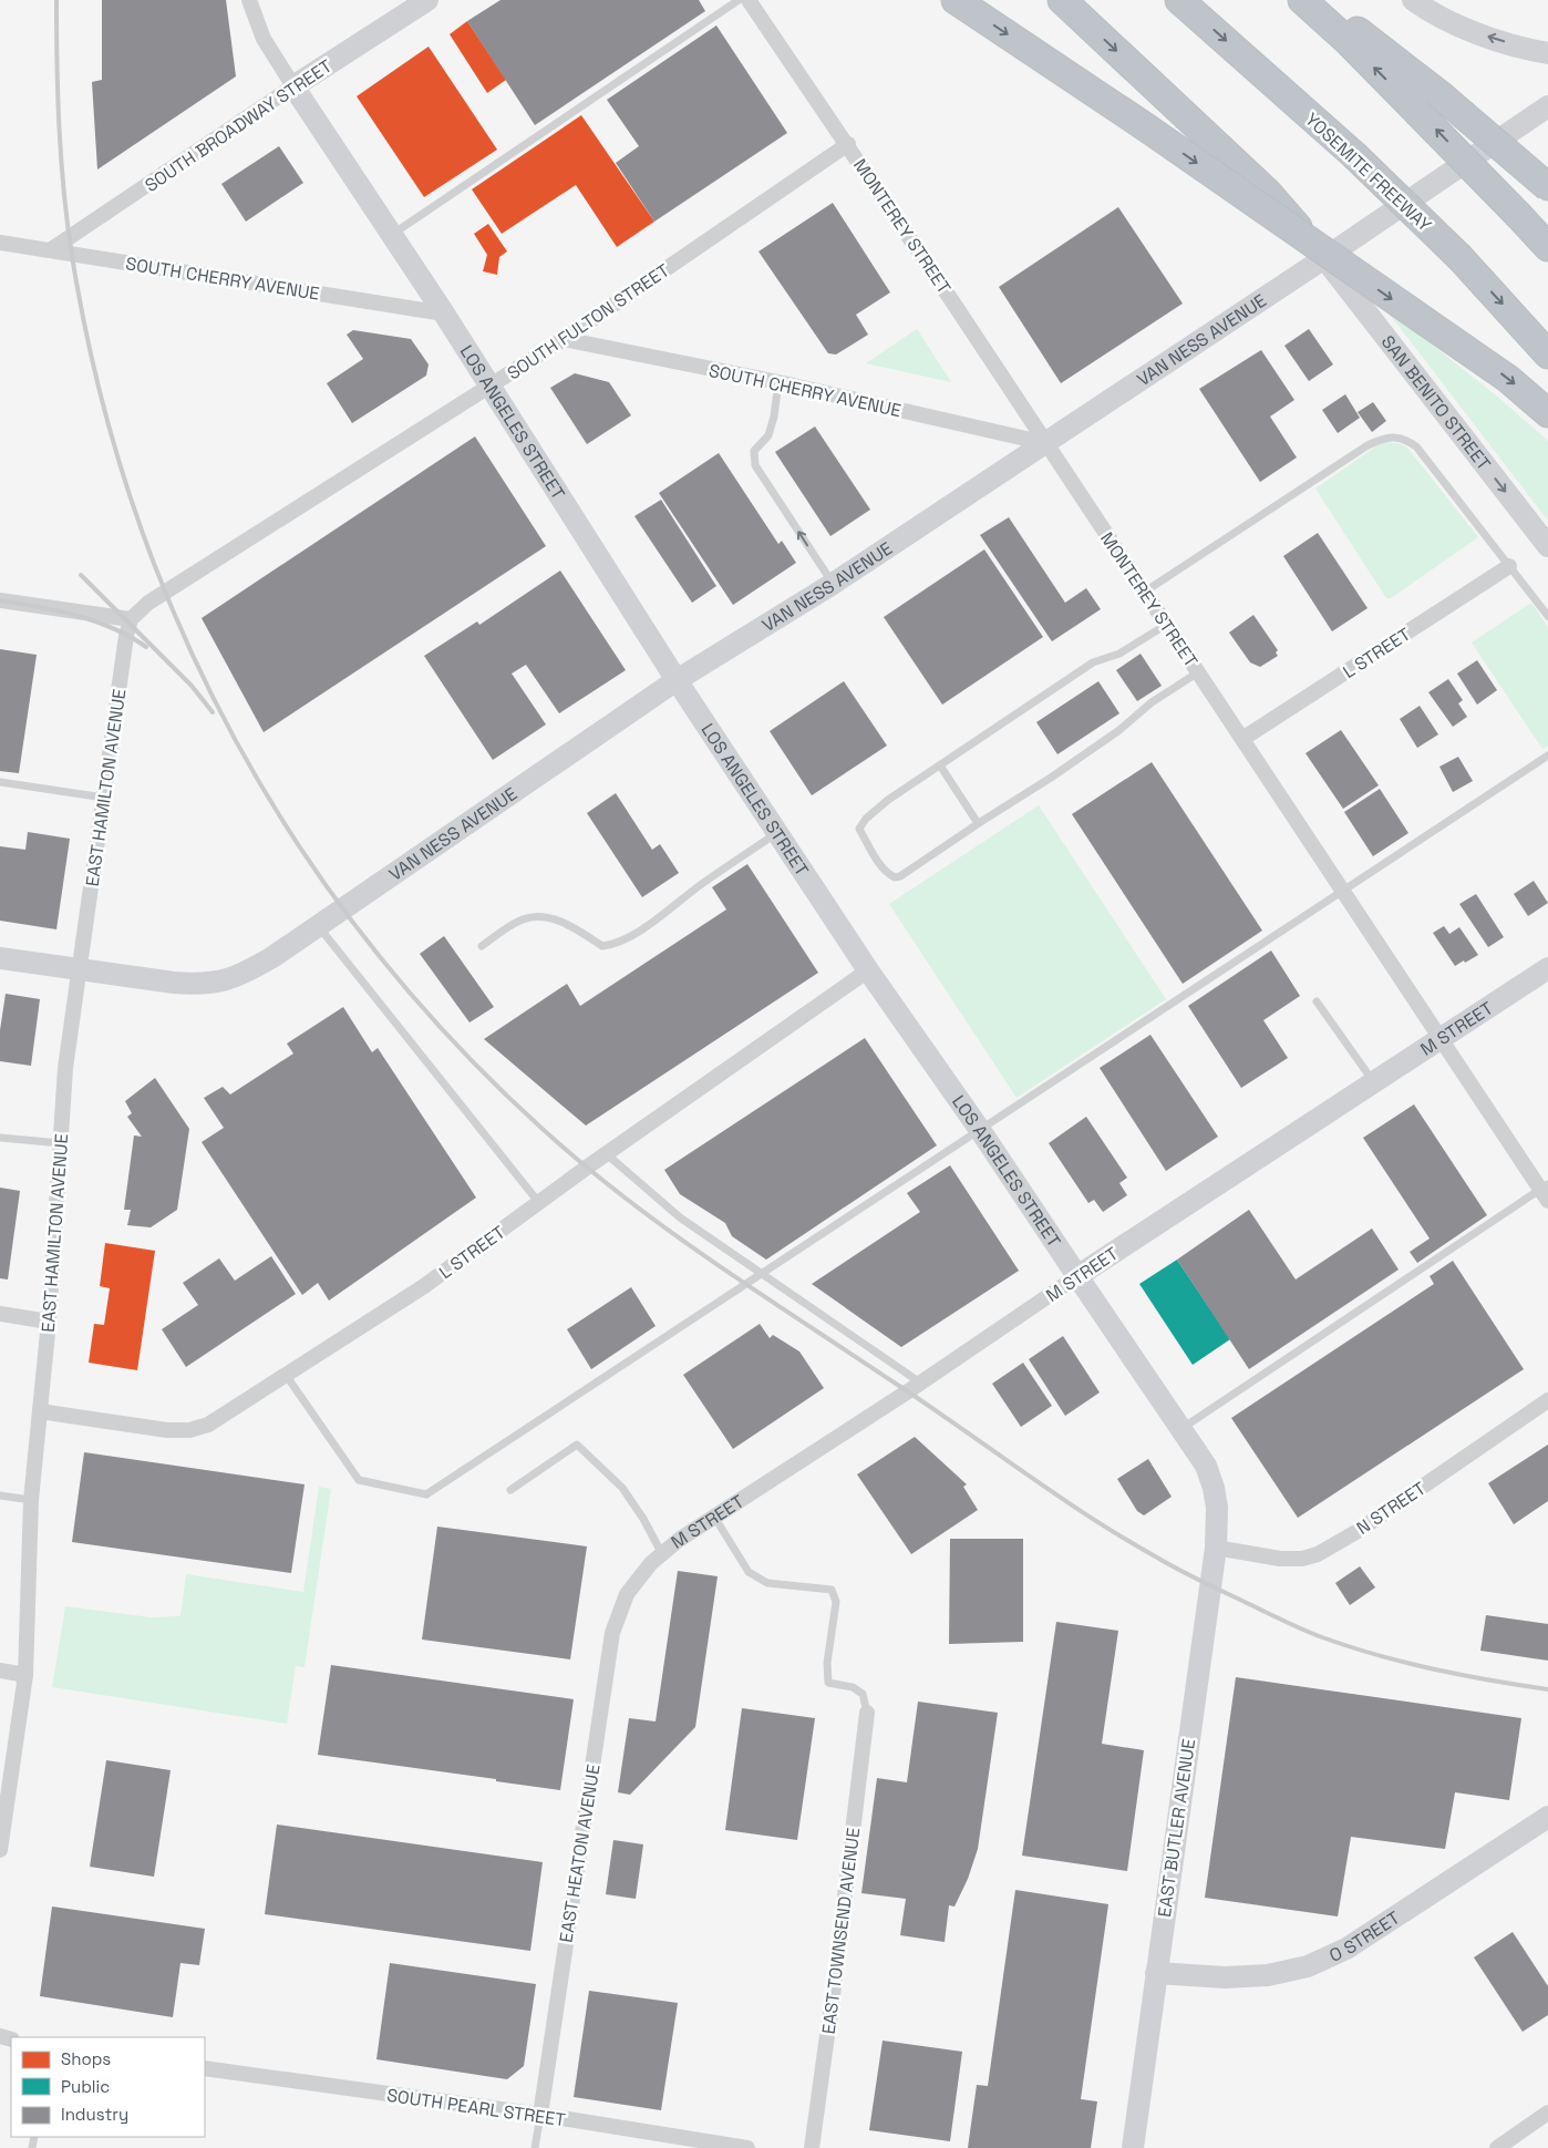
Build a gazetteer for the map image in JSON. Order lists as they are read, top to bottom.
{
  "streets": {
    "highway": ["YOSEMITE FREEWAY"],
    "street": [
      "SOUTH BROADWAY STREET",
      "MONTEREY STREET",
      "SOUTH CHERRY AVENUE",
      "SOUTH FULTON STREET",
      "VAN NESS AVENUE",
      "SAN BENITO STREET",
      "LOS ANGELES STREET",
      "L STREET",
      "EAST HAMILTON AVENUE",
      "M STREET",
      "N STREET",
      "EAST BUTLER AVENUE",
      "EAST HEATON AVENUE",
      "EAST TOWNSEND AVENUE",
      "O STREET",
      "SOUTH PEARL STREET"
    ]
  },
  "crossings": [
    ["SOUTH BROADWAY STREET", "SOUTH CHERRY AVENUE"],
    ["SOUTH BROADWAY STREET", "LOS ANGELES STREET"],
    ["MONTEREY STREET", "SOUTH CHERRY AVENUE"],
    ["MONTEREY STREET", "SOUTH FULTON STREET"],
    ["MONTEREY STREET", "VAN NESS AVENUE"],
    ["MONTEREY STREET", "L STREET"],
    ["MONTEREY STREET", "M STREET"],
    ["SOUTH CHERRY AVENUE", "SOUTH FULTON STREET"],
    ["SOUTH CHERRY AVENUE", "VAN NESS AVENUE"],
    ["SOUTH CHERRY AVENUE", "LOS ANGELES STREET"],
    ["SOUTH FULTON STREET", "LOS ANGELES STREET"],
    ["SOUTH FULTON STREET", "EAST HAMILTON AVENUE"],
    ["VAN NESS AVENUE", "SAN BENITO STREET"],
    ["VAN NESS AVENUE", "LOS ANGELES STREET"],
    ["VAN NESS AVENUE", "EAST HAMILTON AVENUE"],
    ["LOS ANGELES STREET", "L STREET"],
    ["LOS ANGELES STREET", "M STREET"],
    ["LOS ANGELES STREET", "EAST BUTLER AVENUE"],
    ["L STREET", "EAST HAMILTON AVENUE"],
    ["M STREET", "EAST HEATON AVENUE"],
    ["N STREET", "EAST BUTLER AVENUE"],
    ["EAST BUTLER AVENUE", "O STREET"],
    ["EAST HEATON AVENUE", "SOUTH PEARL STREET"]
  ],
  "one_way": ["SAN BENITO STREET"],
  "legend": ["Shops", "Public", "Industry"]
}
